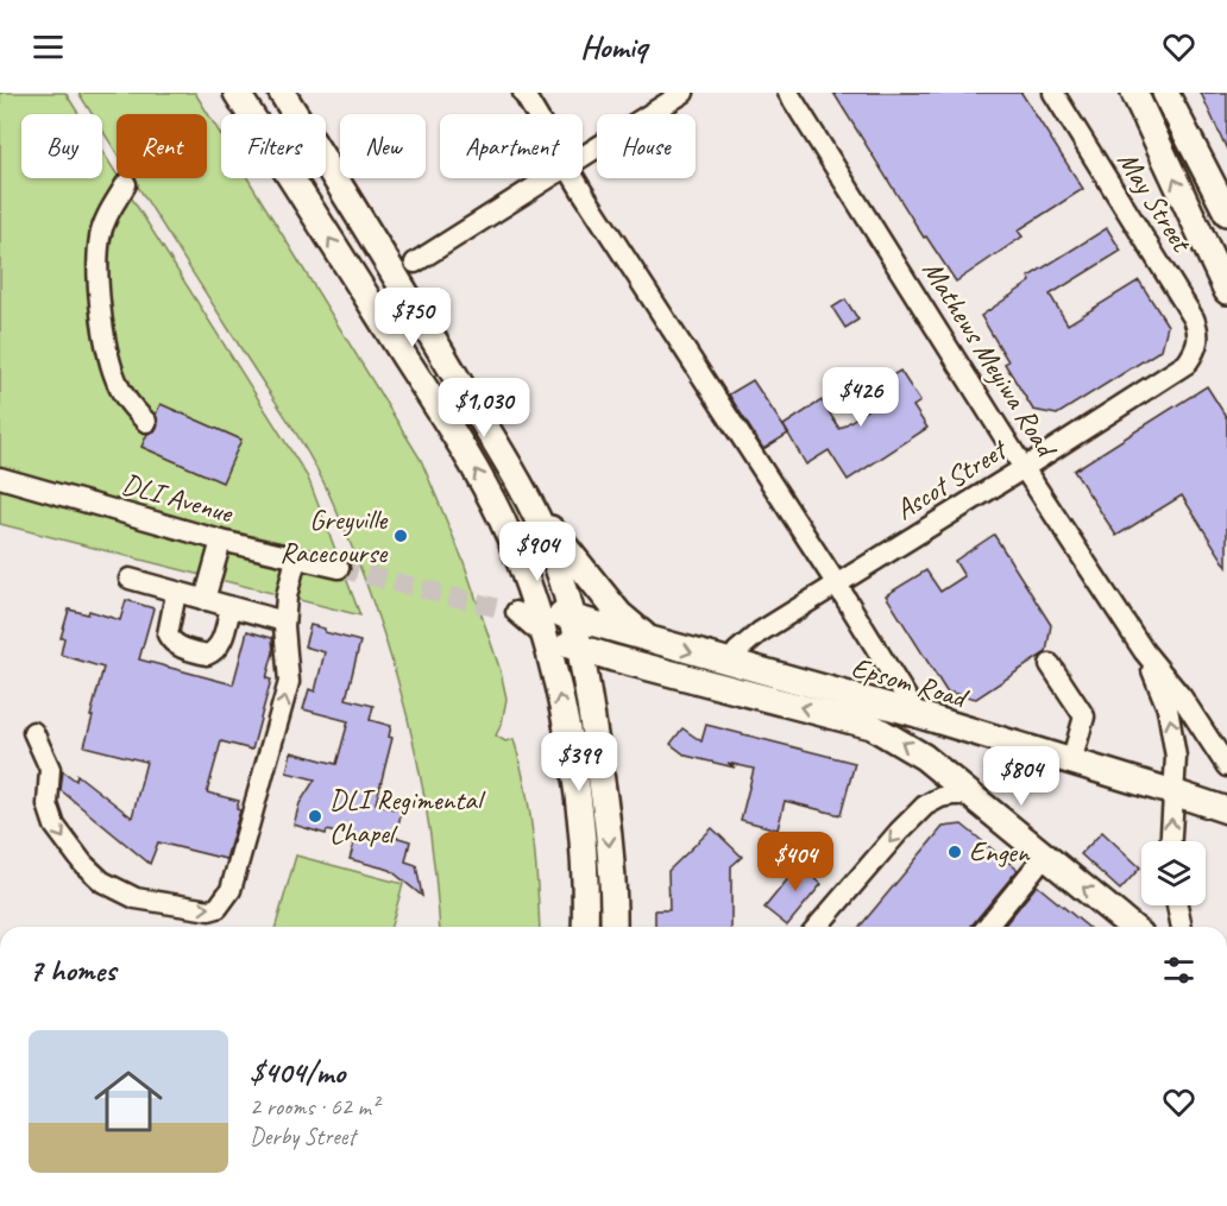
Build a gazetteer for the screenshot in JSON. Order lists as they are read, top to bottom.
{
  "streets": {
    "main road": ["Epsom Road"],
    "street": [
      "May Street",
      "Mathews Meyiwa Road",
      "Ascot Street",
      "DLI Avenue"
    ]
  },
  "crossings": [
    ["May Street", "Ascot Street"],
    ["Mathews Meyiwa Road", "Ascot Street"],
    ["Mathews Meyiwa Road", "Epsom Road"],
    ["Ascot Street", "Epsom Road"]
  ],
  "places": ["Greyville Racecourse", "DLI Regimental Chapel", "Engen"],
  "page": {
    "header": "Homiq",
    "chip": [
      "Buy",
      "Rent",
      "Filters",
      "New",
      "Apartment",
      "House"
    ],
    "price": [
      "$750",
      "$426",
      "$1,030",
      "$904",
      "$399",
      "$804",
      "$404"
    ],
    "heading": "7 homes",
    "list": [
      {
        "name": "$404/mo",
        "note": "2 rooms · 62 m² · Derby Street"
      }
    ]
  }
}
